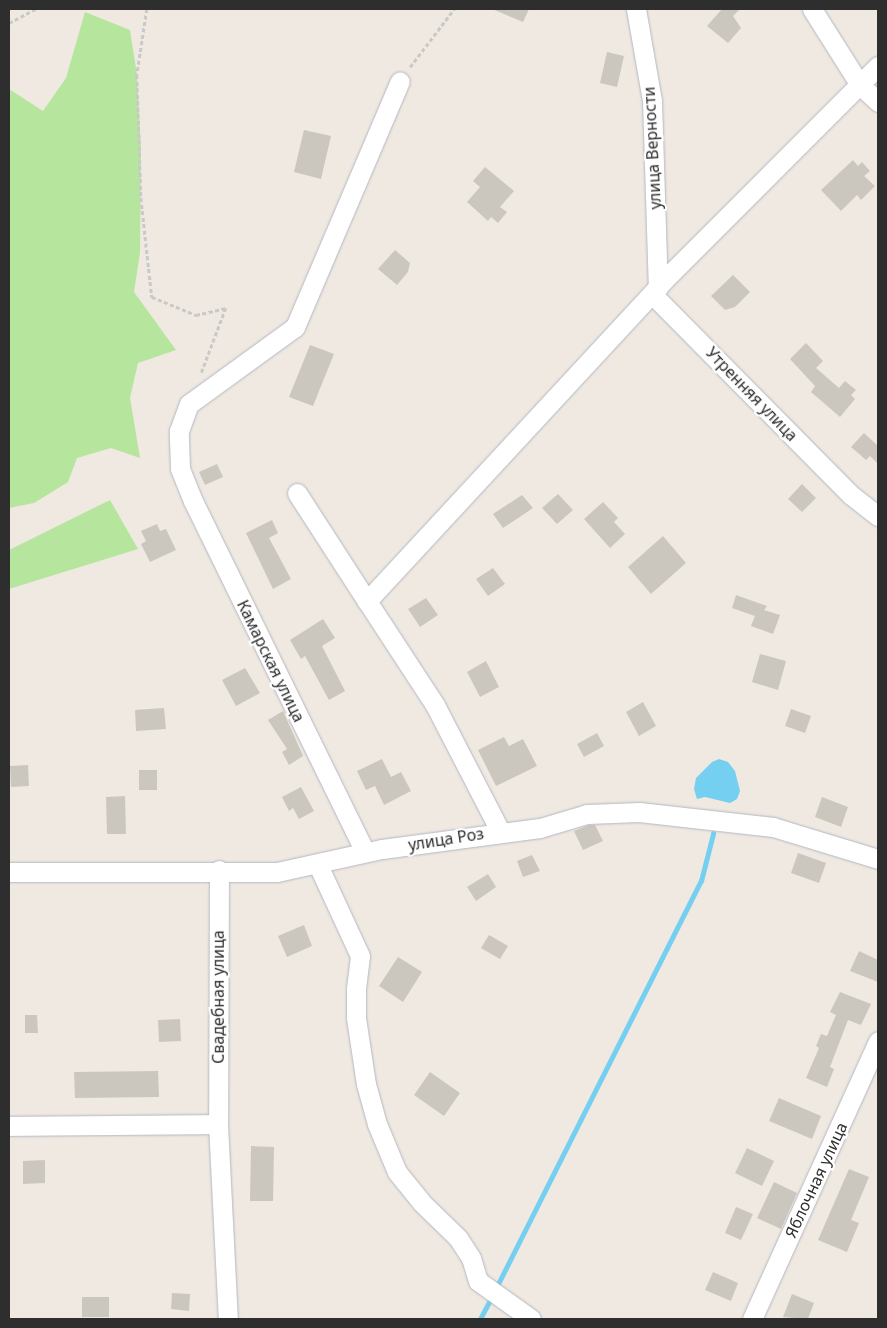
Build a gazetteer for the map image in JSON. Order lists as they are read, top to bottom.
{
  "streets": {
    "street": [
      "улица Верности",
      "Утренняя улица",
      "Камарская улица",
      "улица Роз",
      "Свадебная улица",
      "Яблочная улица"
    ]
  },
  "crossings": [
    ["улица Верности", "Утренняя улица"],
    ["Камарская улица", "улица Роз"],
    ["улица Роз", "Свадебная улица"]
  ]
}
